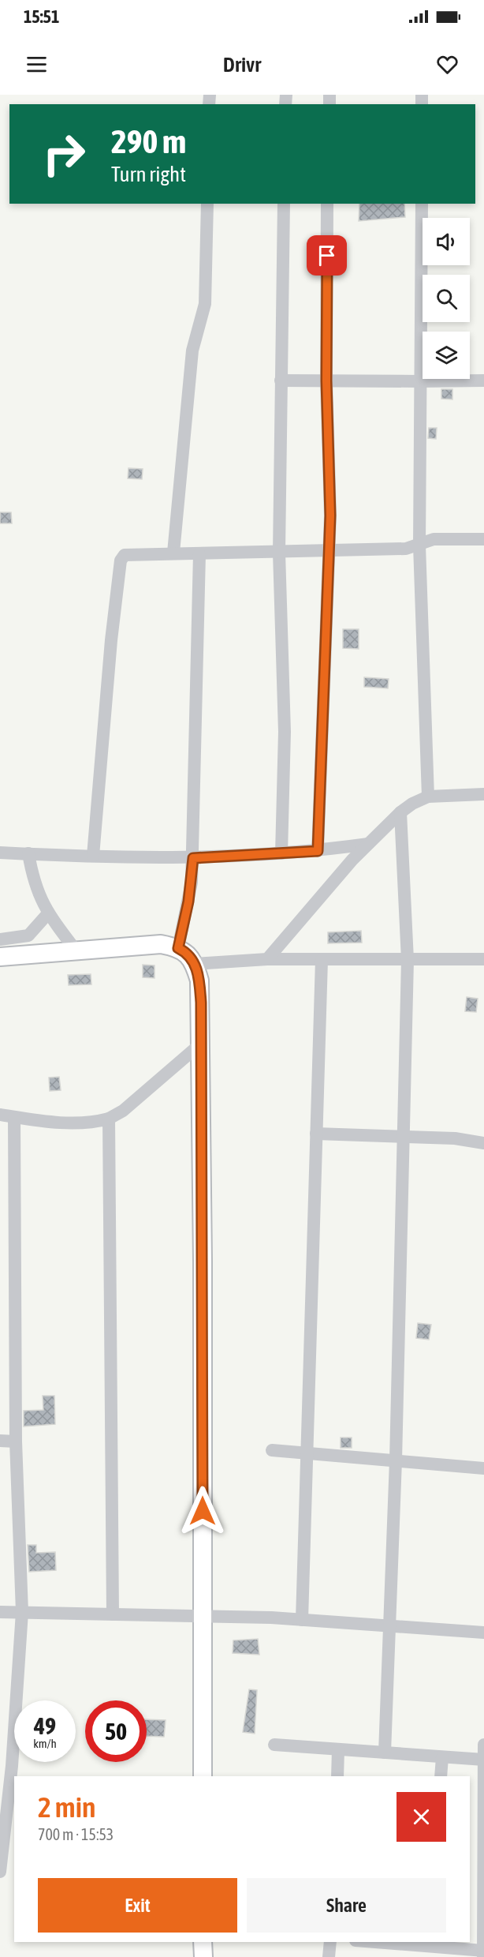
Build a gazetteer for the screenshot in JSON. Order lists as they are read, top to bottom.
{
  "page": {
    "status": "15:51",
    "header": "Drivr",
    "turn": ["290 m", "Turn right"],
    "speed": "49 km/h",
    "limit": "50",
    "heading": ["2 min", "700 m · 15:53"],
    "buttons": ["Exit", "Share"]
  }
}
